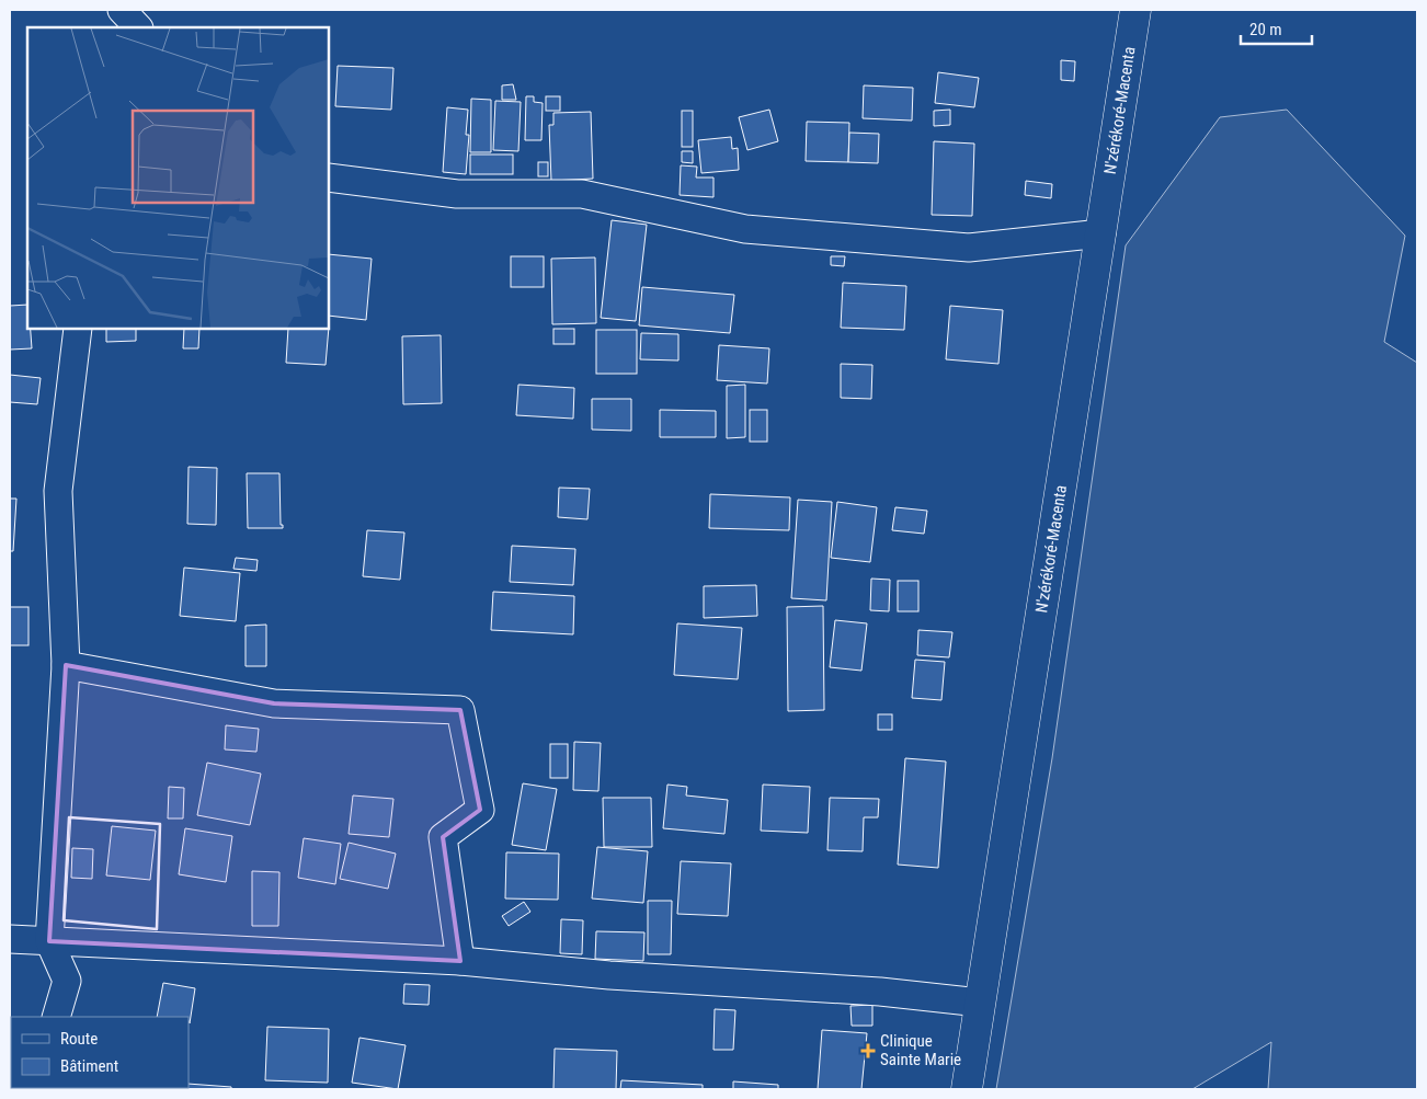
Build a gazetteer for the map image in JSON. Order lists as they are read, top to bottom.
{
  "streets": {
    "highway": ["N'zérékoré-Macenta"]
  },
  "places": {
    "health": ["Clinique Sainte Marie"]
  },
  "legend": ["Route", "Bâtiment"],
  "scale_bar": "20 m"
}
